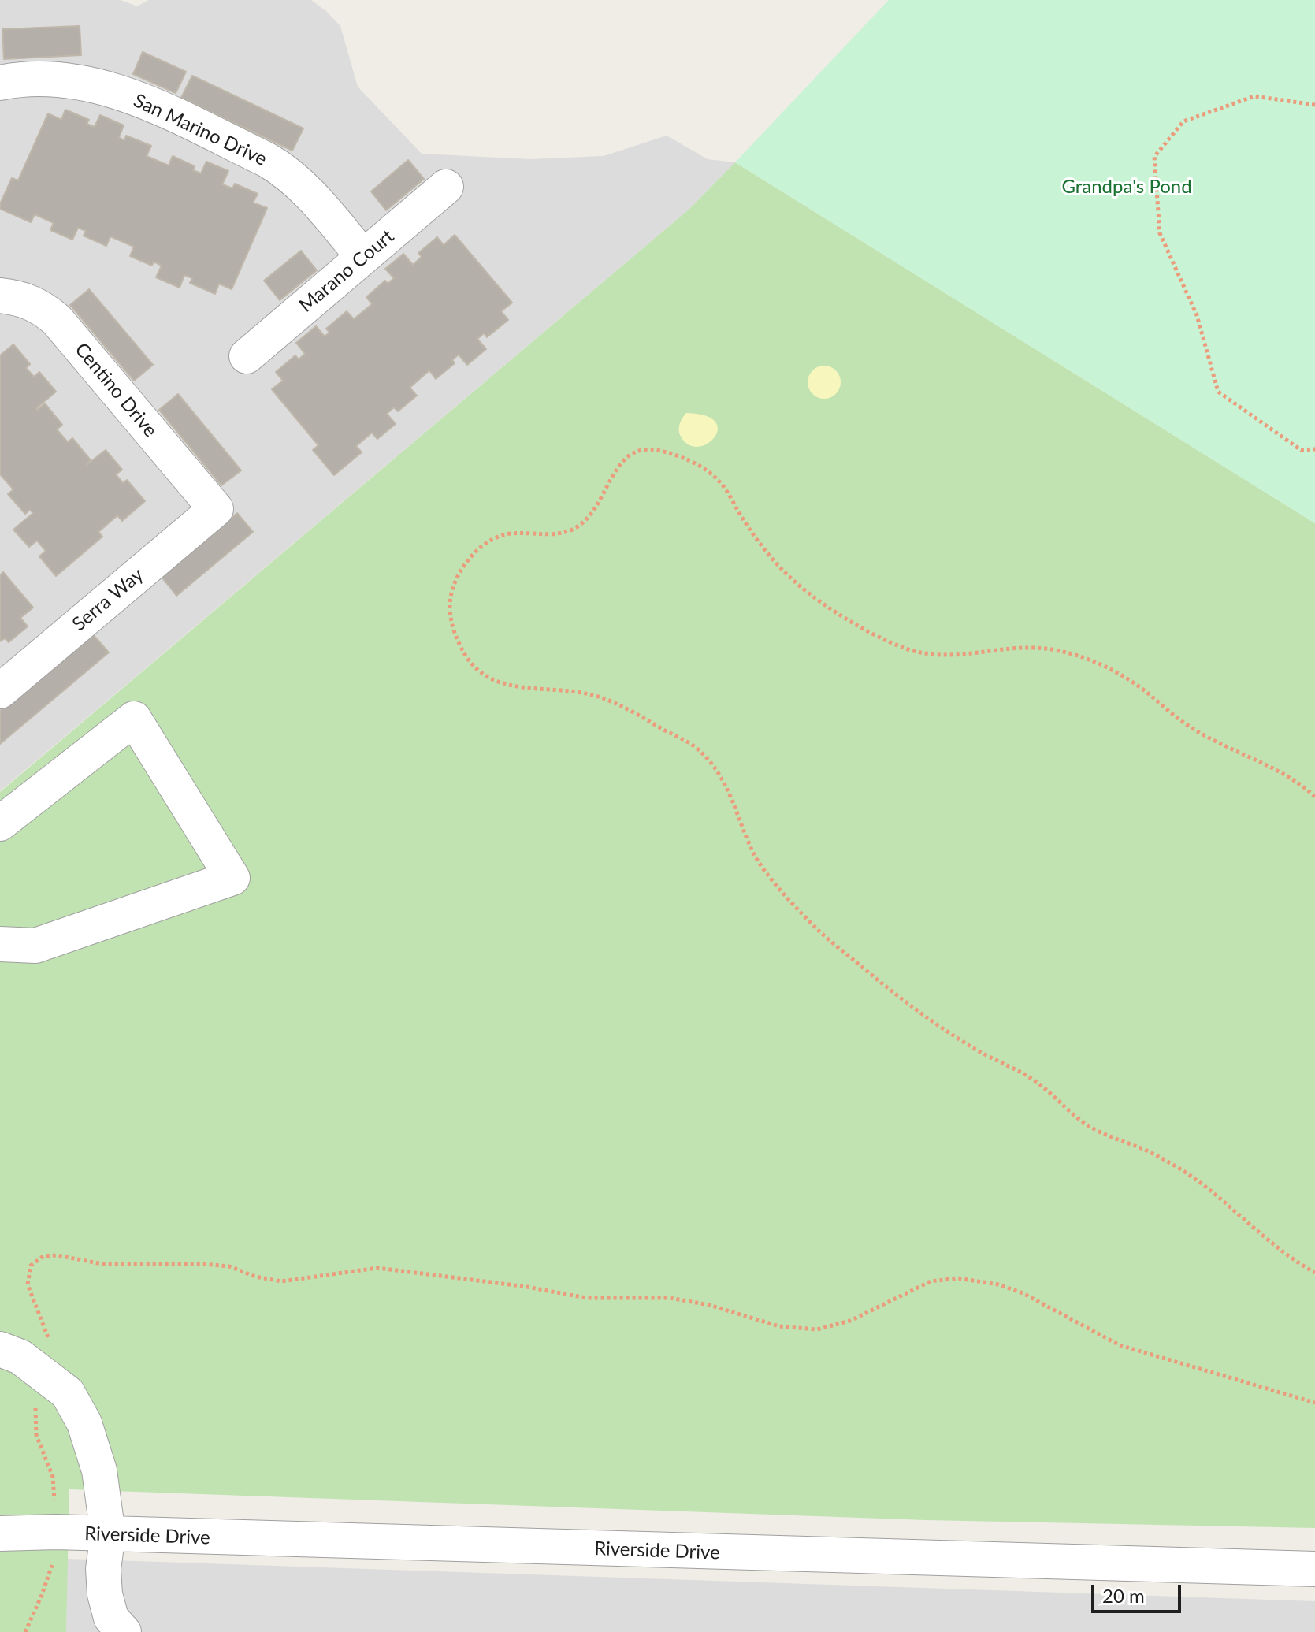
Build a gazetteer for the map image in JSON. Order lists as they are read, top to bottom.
{
  "streets": {
    "street": [
      "San Marino Drive",
      "Marano Court",
      "Centino Drive",
      "Serra Way",
      "Riverside Drive"
    ]
  },
  "crossings": [
    ["San Marino Drive", "Marano Court"],
    ["Centino Drive", "Serra Way"]
  ],
  "parks": ["Grandpa's Pond"],
  "scale_bar": "20 m"
}
